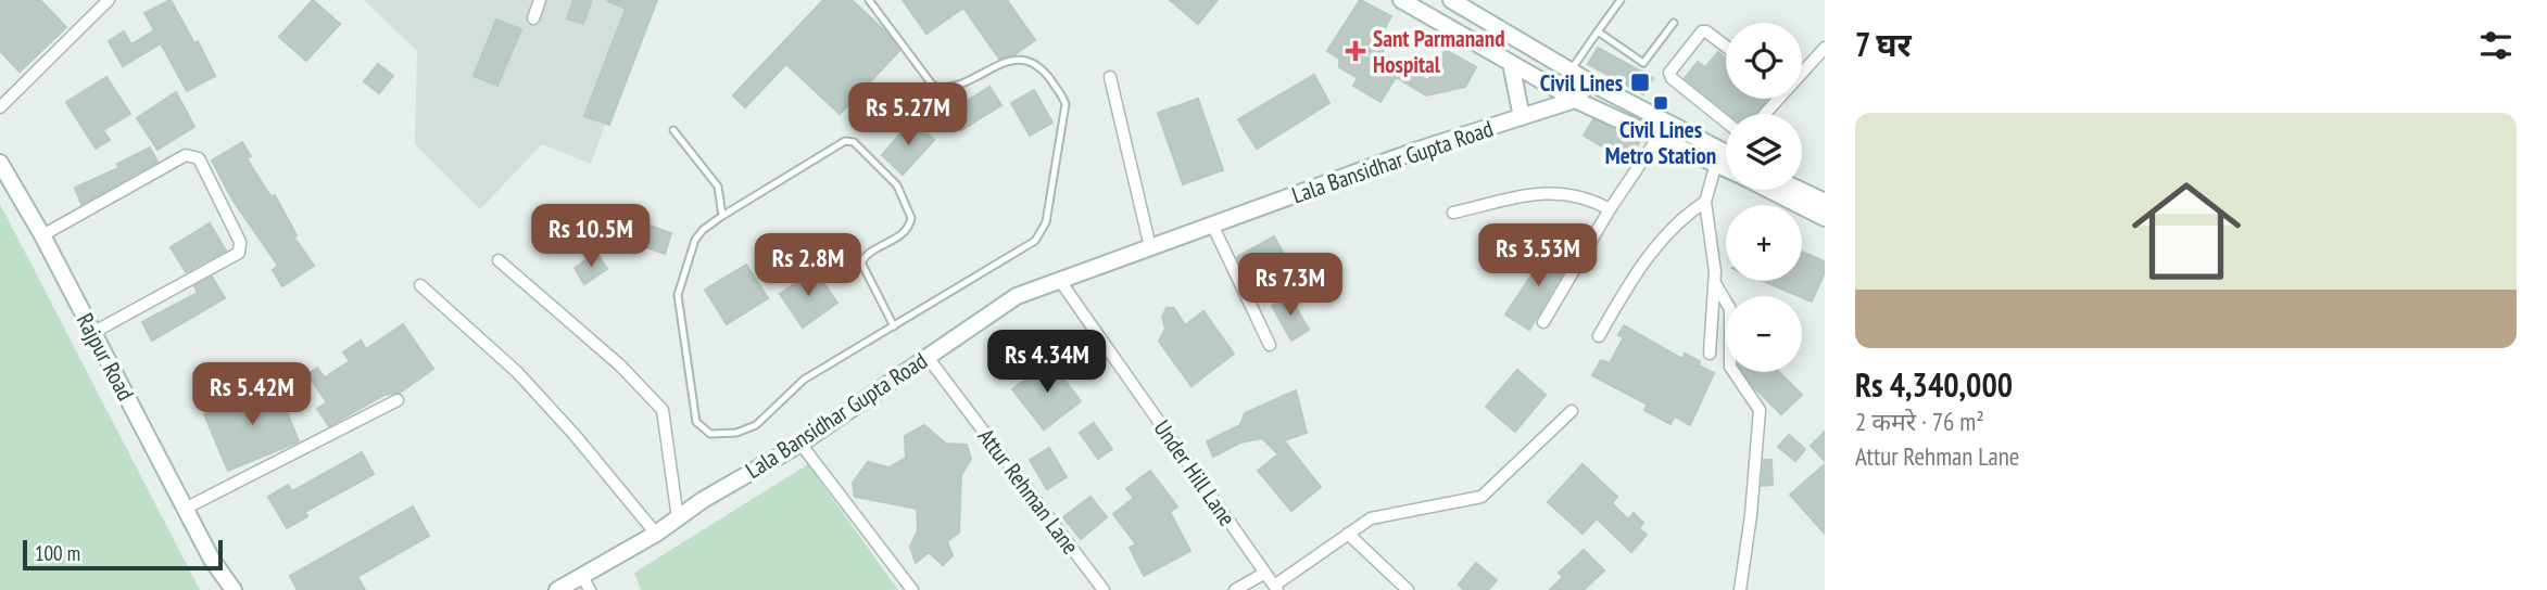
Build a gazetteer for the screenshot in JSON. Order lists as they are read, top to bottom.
{
  "streets": {
    "street": [
      "Lala Bansidhar Gupta Road",
      "Rajpur Road",
      "Under Hill Lane",
      "Attur Rehman Lane"
    ]
  },
  "crossings": [
    ["Lala Bansidhar Gupta Road", "Under Hill Lane"],
    ["Lala Bansidhar Gupta Road", "Attur Rehman Lane"]
  ],
  "places": {
    "health": ["Sant Parmanand Hospital"],
    "transit": ["Civil Lines", "Civil Lines Metro Station"]
  },
  "scale_bar": "100 m",
  "page": {
    "heading": "7 घर",
    "map_buttons": ["+", "−"],
    "price": [
      "Rs 5.27M",
      "Rs 10.5M",
      "Rs 3.53M",
      "Rs 2.8M",
      "Rs 7.3M",
      "Rs 4.34M",
      "Rs 5.42M"
    ],
    "list": [
      {
        "name": "Rs 4,340,000",
        "note": "2 कमरे · 76 m² · Attur Rehman Lane"
      }
    ],
    "scale": "100 m"
  }
}
